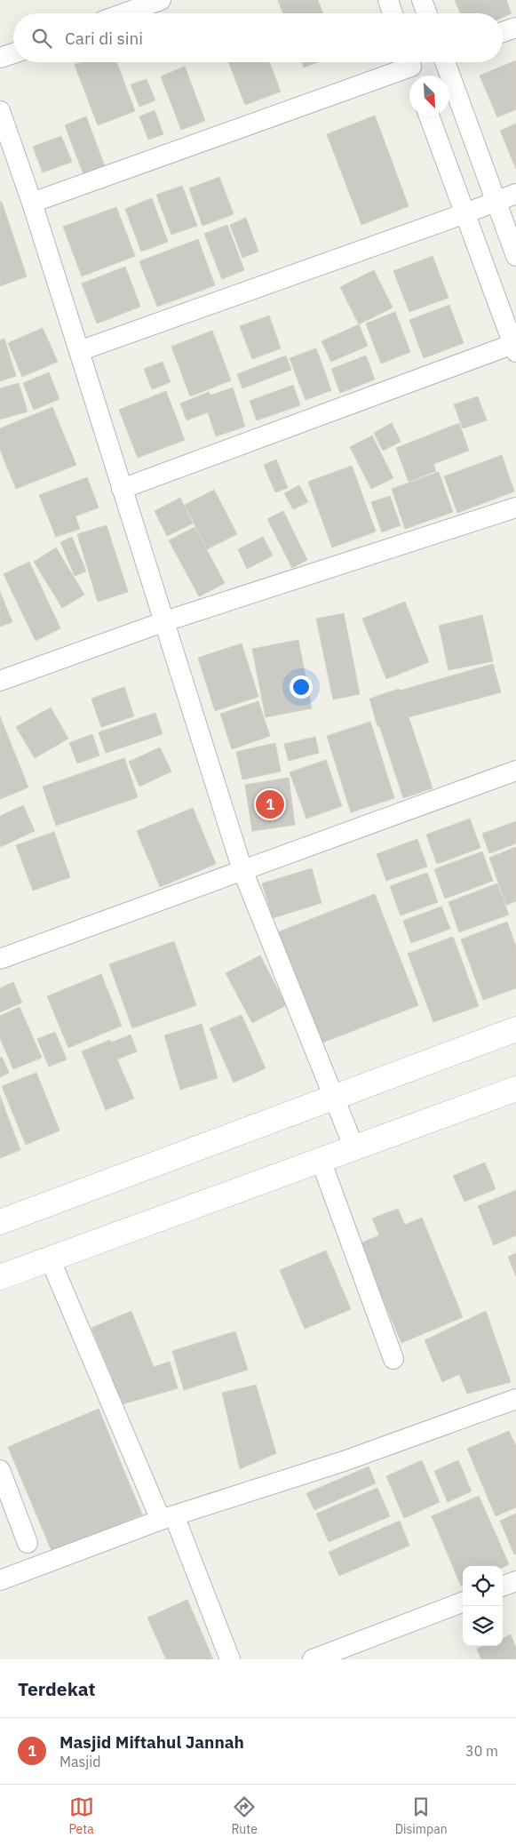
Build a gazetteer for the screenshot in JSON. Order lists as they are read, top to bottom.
{
  "north": "bottom right",
  "page": {
    "search": "Cari di sini",
    "pins": "1",
    "heading": "Terdekat",
    "list": [
      {
        "mark": "1",
        "name": "Masjid Miftahul Jannah",
        "note": "Masjid",
        "value": "30 m"
      }
    ],
    "nav": ["Peta", "Rute", "Disimpan"]
  }
}
